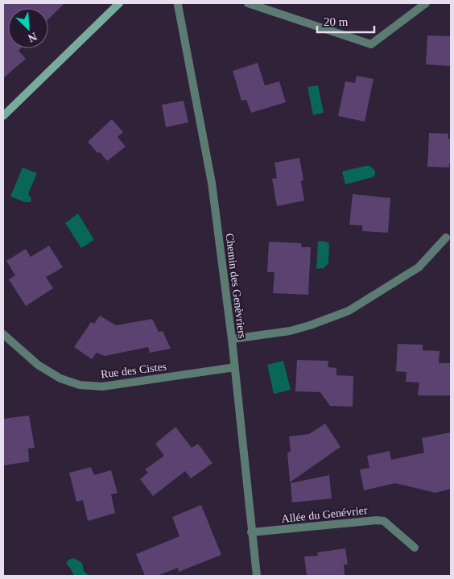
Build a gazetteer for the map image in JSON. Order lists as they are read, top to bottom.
{
  "streets": {
    "street": ["Chemin des Genèvriers", "Rue des Cistes", "Allée du Genévrier"]
  },
  "crossings": [
    ["Chemin des Genèvriers", "Rue des Cistes"],
    ["Chemin des Genèvriers", "Allée du Genévrier"]
  ],
  "scale_bar": "20 m",
  "north": "bottom right"
}
